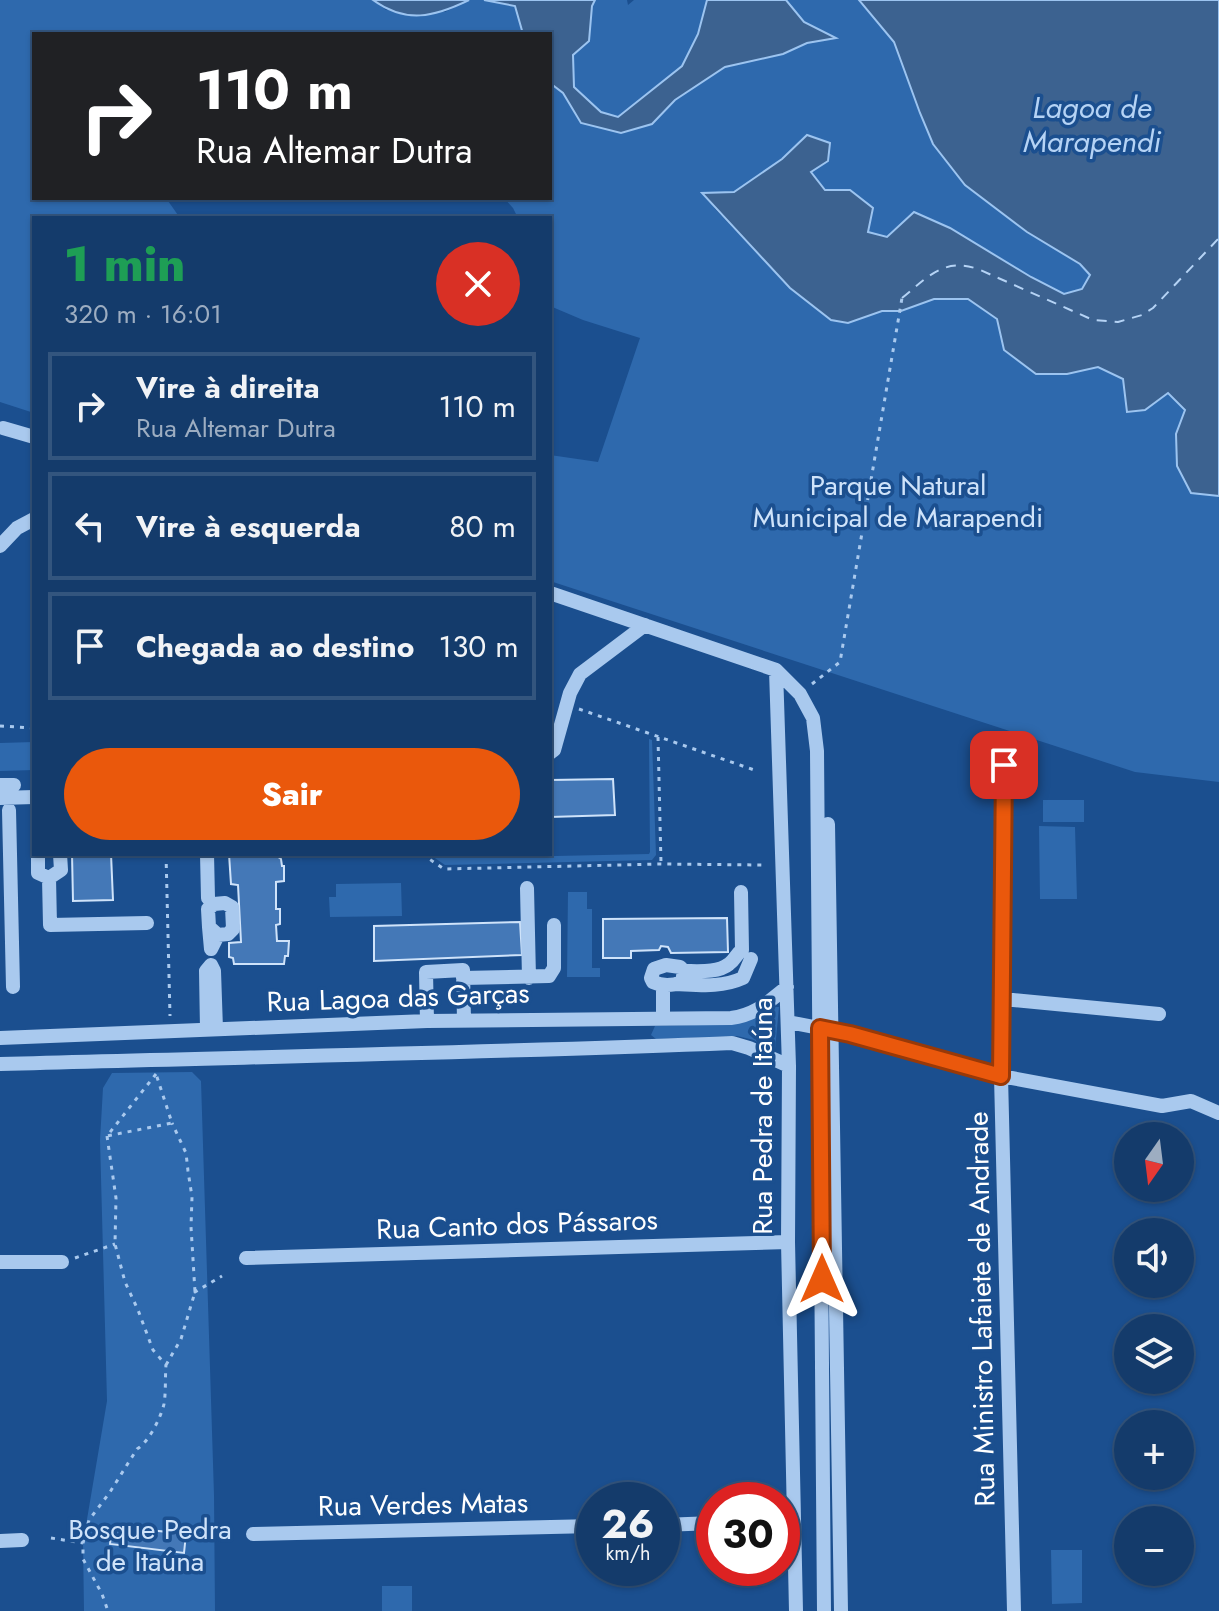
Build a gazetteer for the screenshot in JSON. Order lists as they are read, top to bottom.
{
  "streets": {
    "street": [
      "Rua Lagoa das Garças",
      "Rua Pedra de Itaúna",
      "Rua Canto dos Pássaros",
      "Rua Ministro Lafaiete de Andrade",
      "Rua Verdes Matas"
    ]
  },
  "crossings": [
    ["Rua Lagoa das Garças", "Rua Pedra de Itaúna"],
    ["Rua Pedra de Itaúna", "Rua Canto dos Pássaros"]
  ],
  "water": ["Lagoa de Marapendi"],
  "parks": ["Parque Natural Municipal de Marapendi", "Bosque Pedra de Itaúna"],
  "north": "bottom",
  "page": {
    "turn": ["110 m", "Rua Altemar Dutra"],
    "heading": ["1 min", "320 m · 16:01"],
    "list": [
      {
        "name": "Vire à direita",
        "note": "Rua Altemar Dutra",
        "value": "110 m"
      },
      {
        "name": "Vire à esquerda",
        "value": "80 m"
      },
      {
        "name": "Chegada ao destino",
        "value": "130 m"
      }
    ],
    "buttons": "Sair",
    "map_buttons": ["+", "−"],
    "speed": "26 km/h",
    "limit": "30"
  }
}
